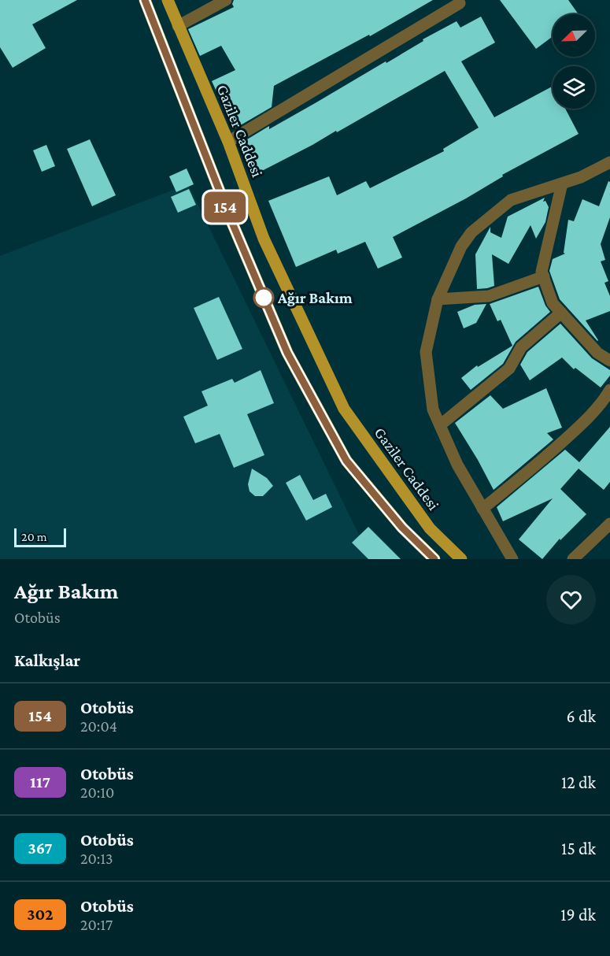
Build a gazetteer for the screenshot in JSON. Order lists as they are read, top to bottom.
{
  "streets": {
    "main road": ["Gaziler Caddesi"]
  },
  "places": ["Ağır Bakım"],
  "lines": ["bus line 154"],
  "scale_bar": "20 m",
  "north": "bottom left",
  "page": {
    "on_map": "154",
    "scale": "20 m",
    "heading": [
      ["Ağır Bakım", "Otobüs"],
      "Kalkışlar"
    ],
    "list": [
      {
        "mark": "154",
        "name": "Otobüs",
        "note": "20:04",
        "value": "6 dk"
      },
      {
        "mark": "117",
        "name": "Otobüs",
        "note": "20:10",
        "value": "12 dk"
      },
      {
        "mark": "367",
        "name": "Otobüs",
        "note": "20:13",
        "value": "15 dk"
      },
      {
        "mark": "302",
        "name": "Otobüs",
        "note": "20:17",
        "value": "19 dk"
      }
    ]
  }
}
